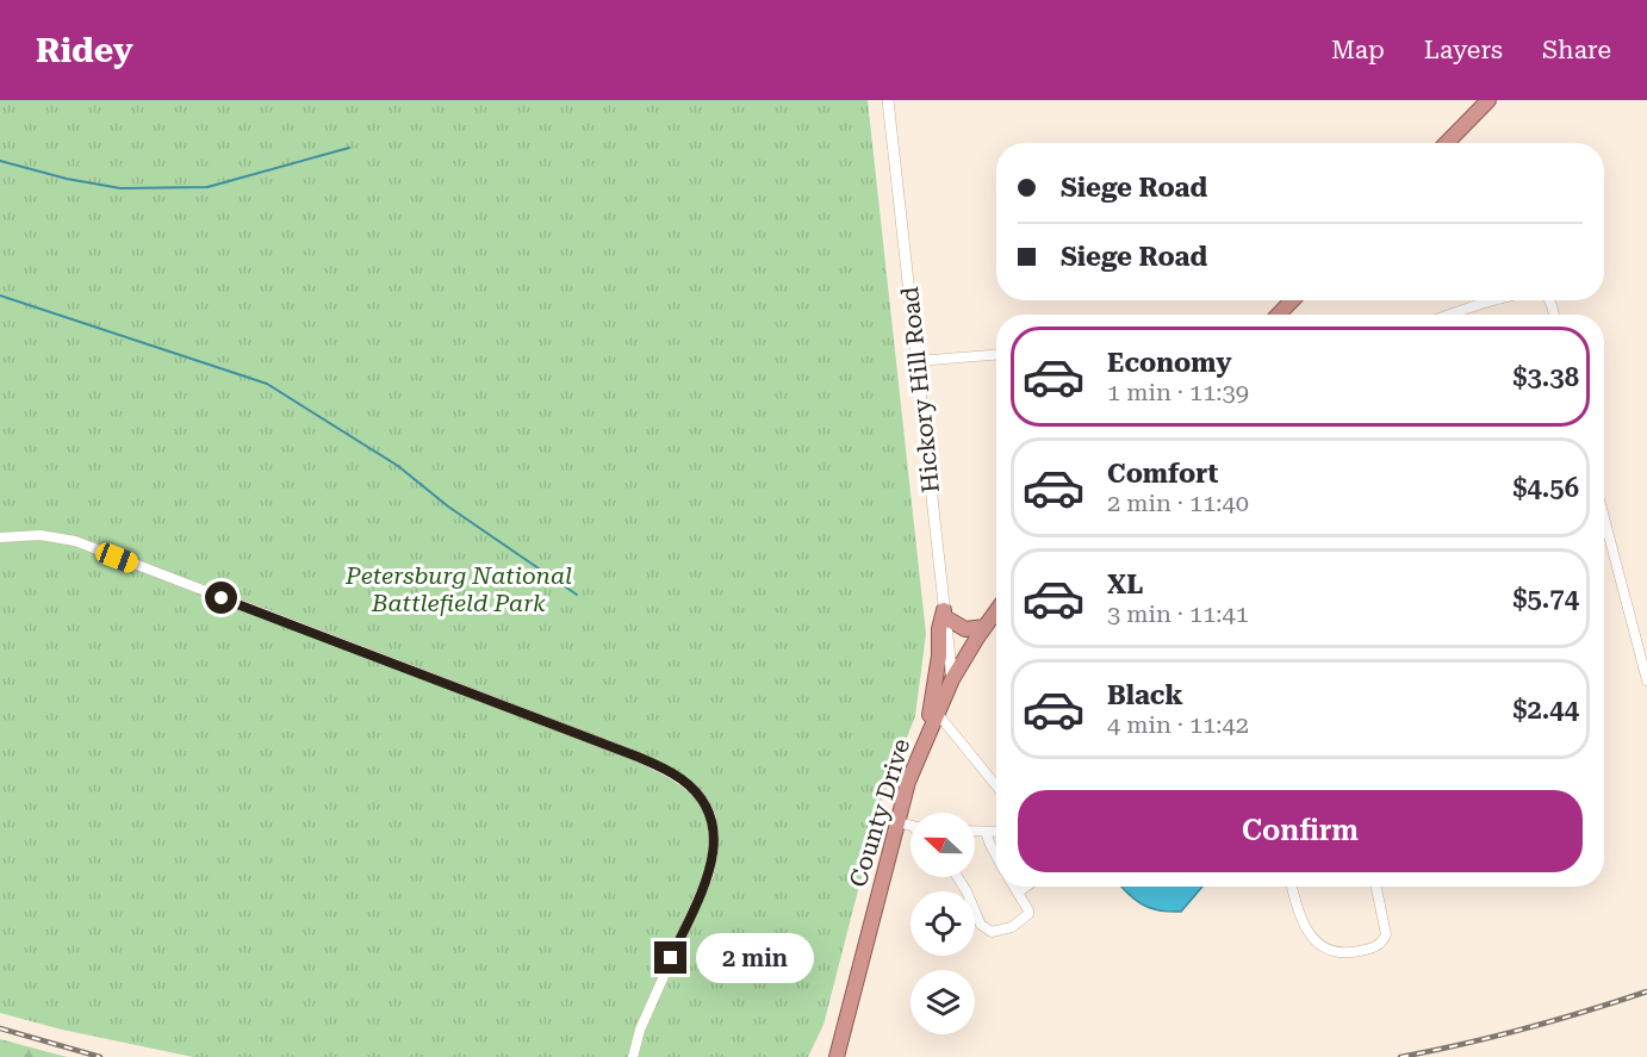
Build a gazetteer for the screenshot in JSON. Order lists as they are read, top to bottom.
{
  "streets": {
    "highway": ["County Drive"],
    "street": ["Hickory Hill Road"]
  },
  "crossings": [
    ["Hickory Hill Road", "County Drive"]
  ],
  "parks": ["Petersburg National Battlefield Park"],
  "north": "left",
  "page": {
    "header": "Ridey",
    "nav": ["Map", "Layers", "Share"],
    "banner": ["Siege Road", "Siege Road"],
    "list": [
      {
        "name": "Economy",
        "note": "1 min · 11:39",
        "value": "$3.38"
      },
      {
        "name": "Comfort",
        "note": "2 min · 11:40",
        "value": "$4.56"
      },
      {
        "name": "XL",
        "note": "3 min · 11:41",
        "value": "$5.74"
      },
      {
        "name": "Black",
        "note": "4 min · 11:42",
        "value": "$2.44"
      }
    ],
    "buttons": "Confirm",
    "bubble": "2 min"
  }
}
